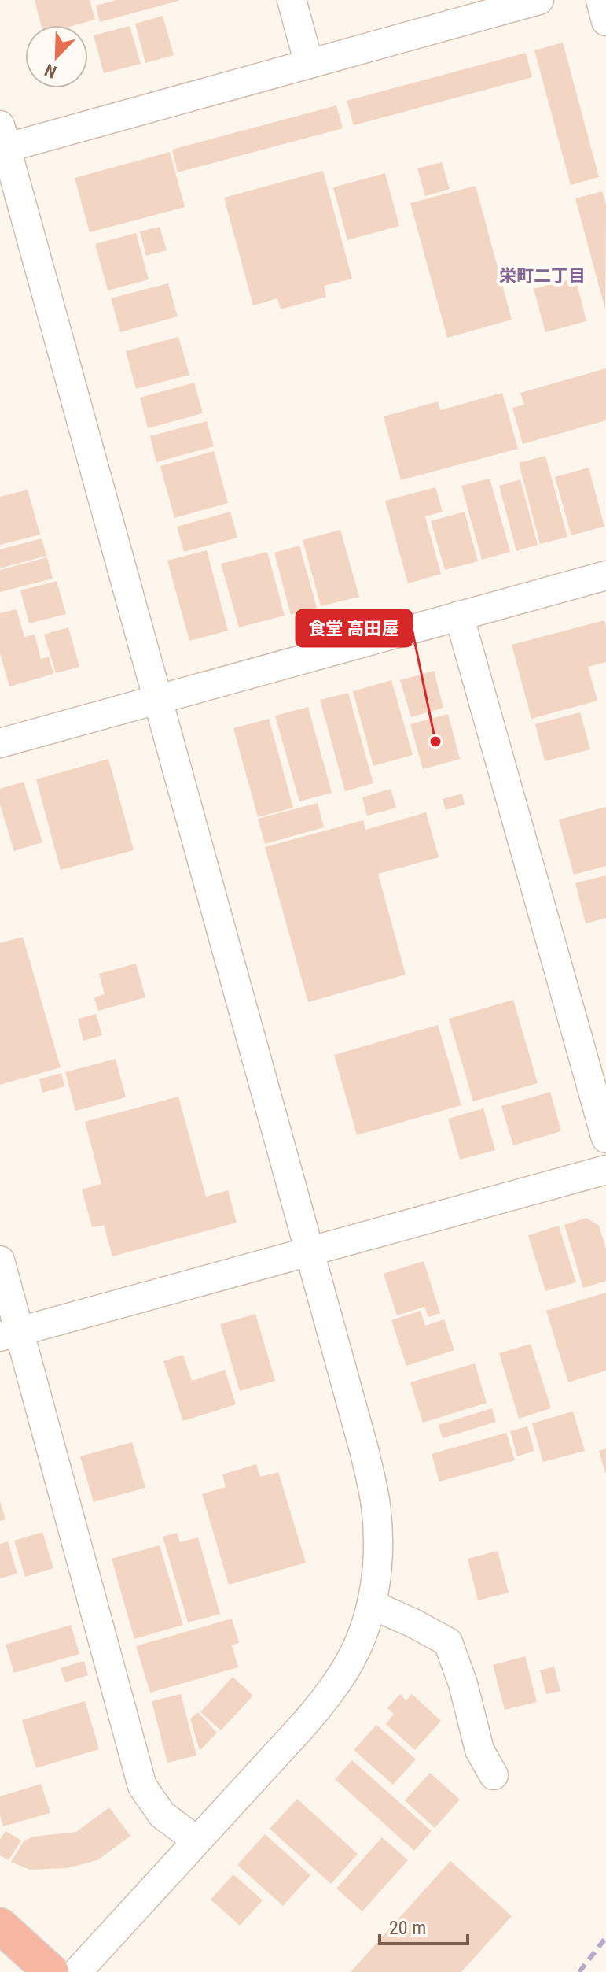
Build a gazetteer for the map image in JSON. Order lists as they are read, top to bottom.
{
  "districts": ["栄町二丁目"],
  "places": ["食堂 高田屋"],
  "scale_bar": "20 m",
  "north": "bottom left"
}
